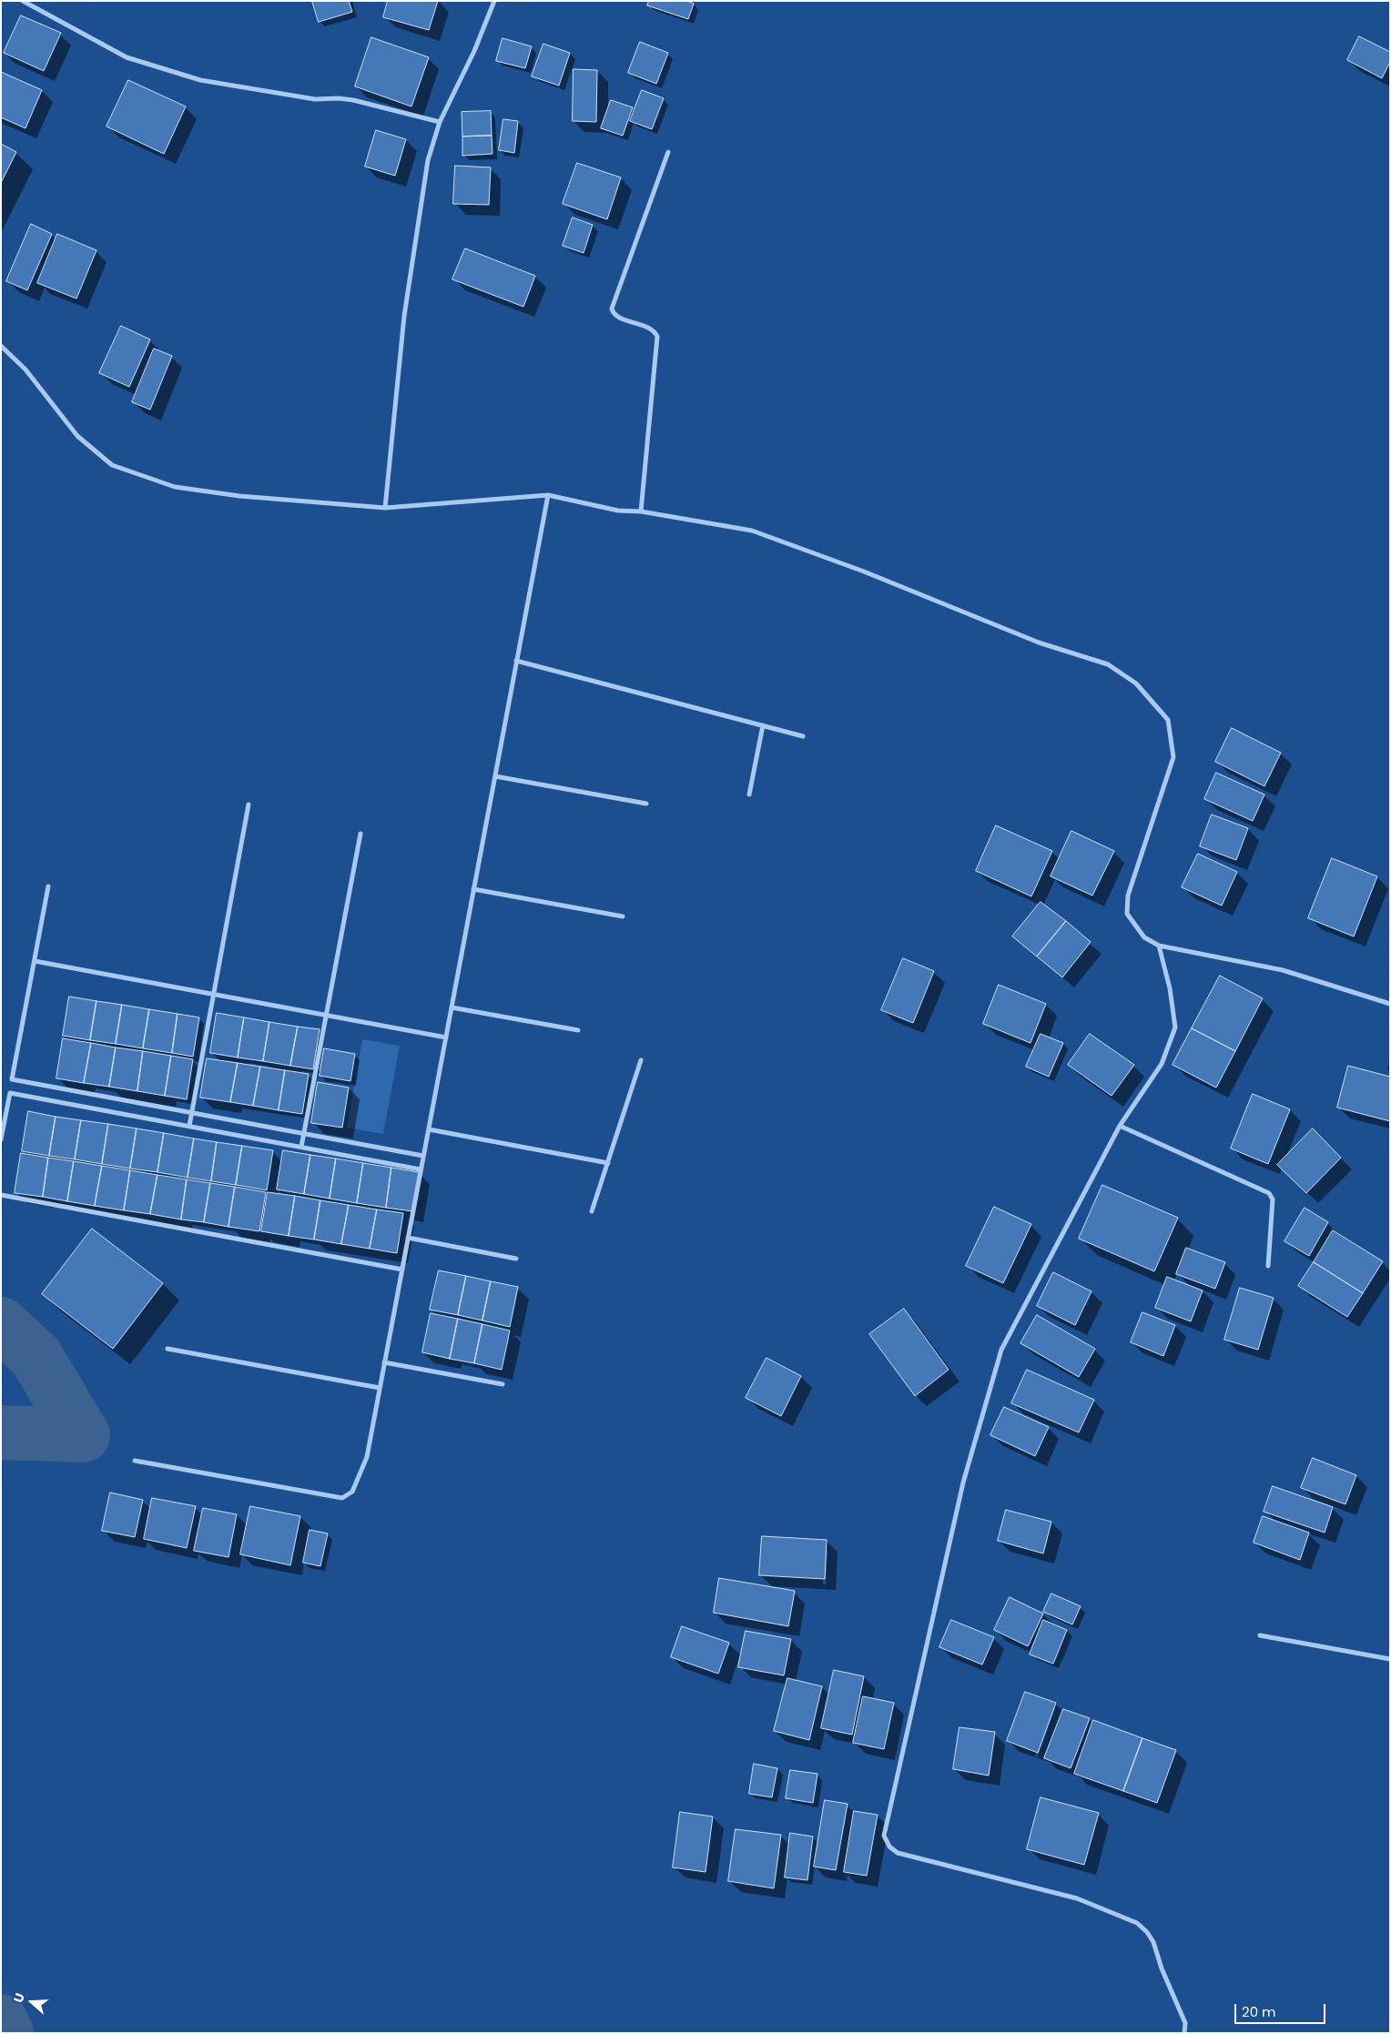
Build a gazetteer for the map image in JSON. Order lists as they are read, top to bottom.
{
  "scale_bar": "20 m",
  "north": "left"
}
